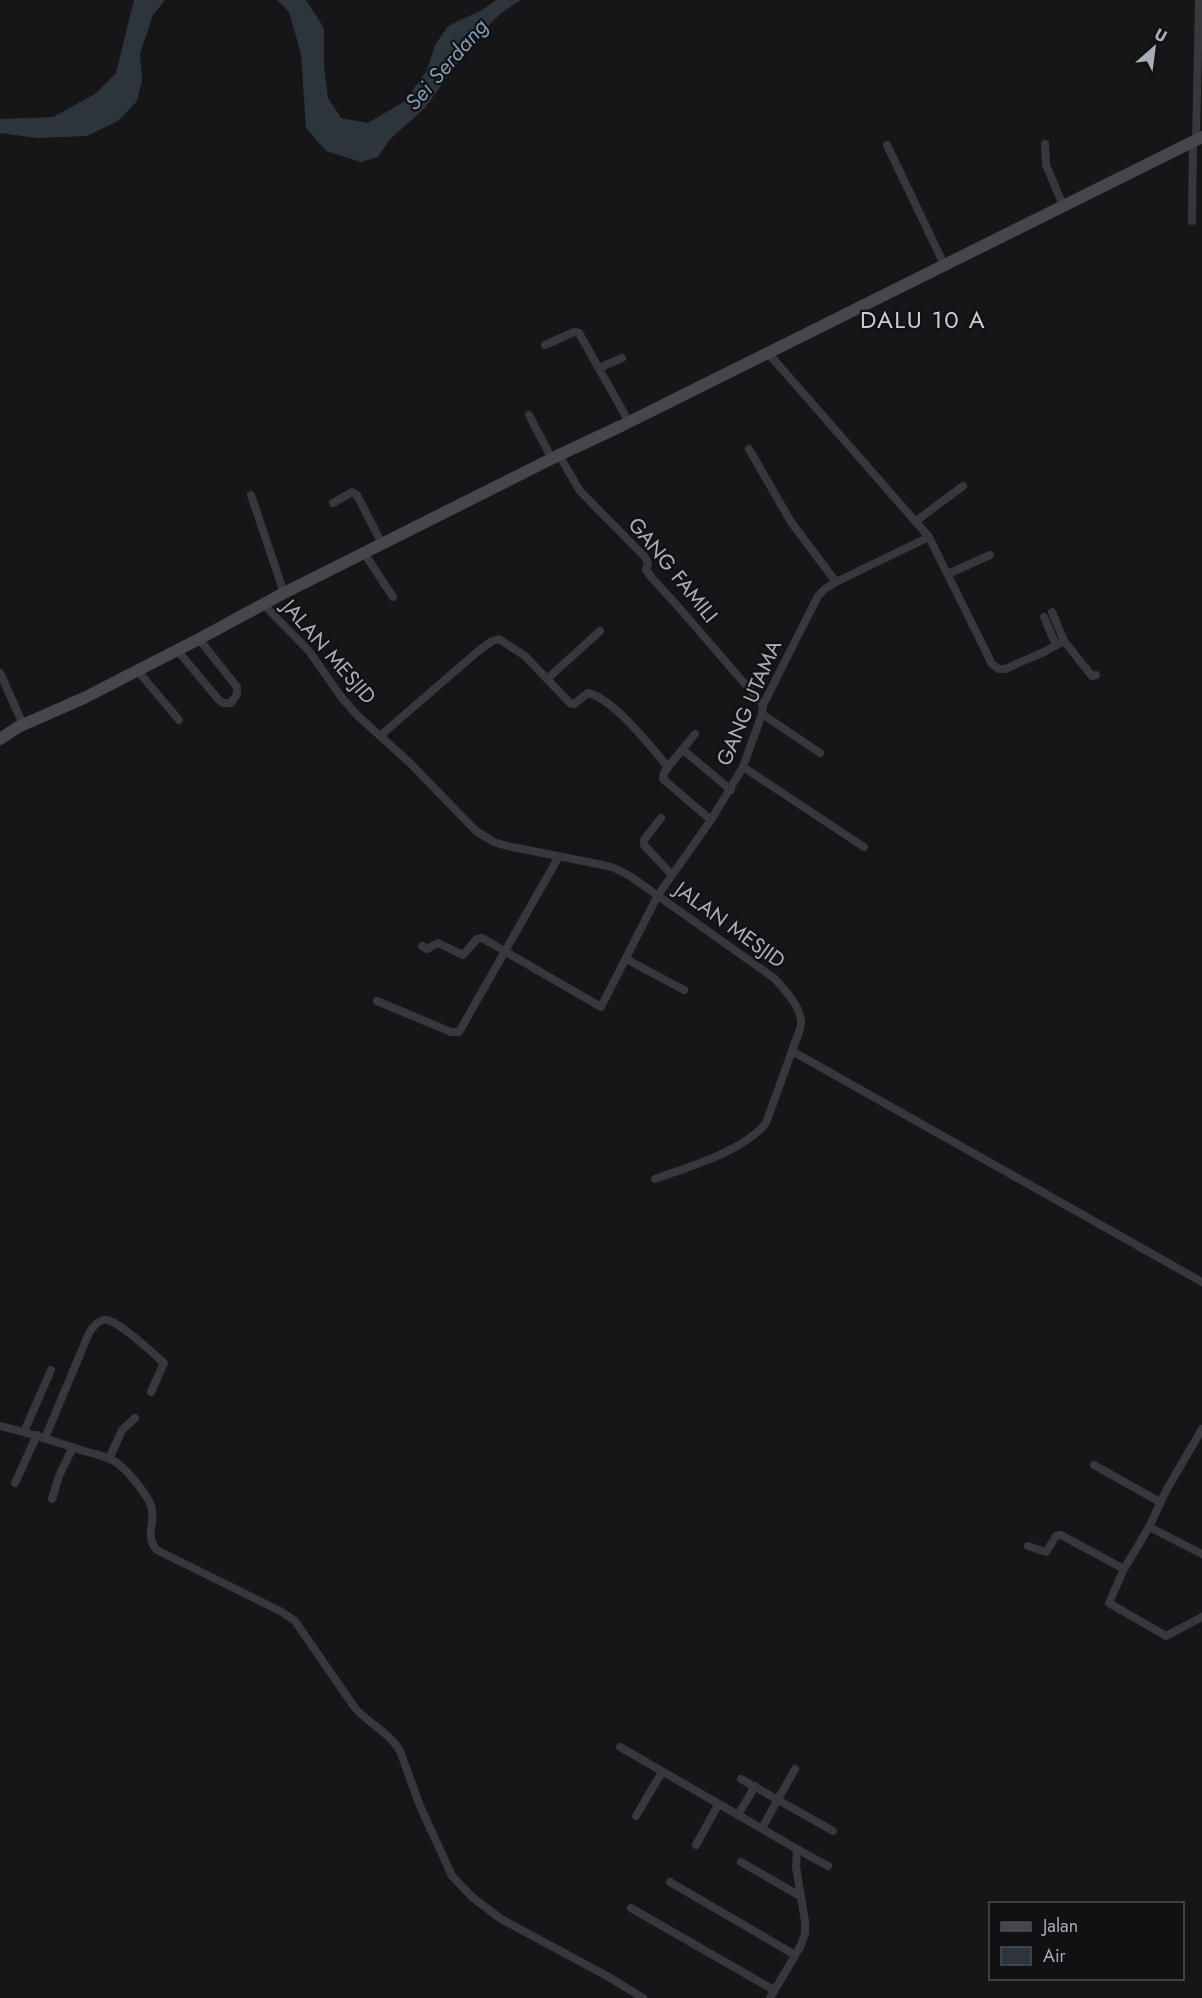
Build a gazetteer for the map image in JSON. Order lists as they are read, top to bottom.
{
  "streets": {
    "street": ["GANG FAMILI", "JALAN MESJID", "GANG UTAMA"]
  },
  "crossings": [
    ["GANG FAMILI", "GANG UTAMA"],
    ["JALAN MESJID", "GANG UTAMA"]
  ],
  "districts": ["DALU 10 A"],
  "water": ["Sei Serdang"],
  "legend": ["Jalan", "Air"],
  "north": "top right"
}
